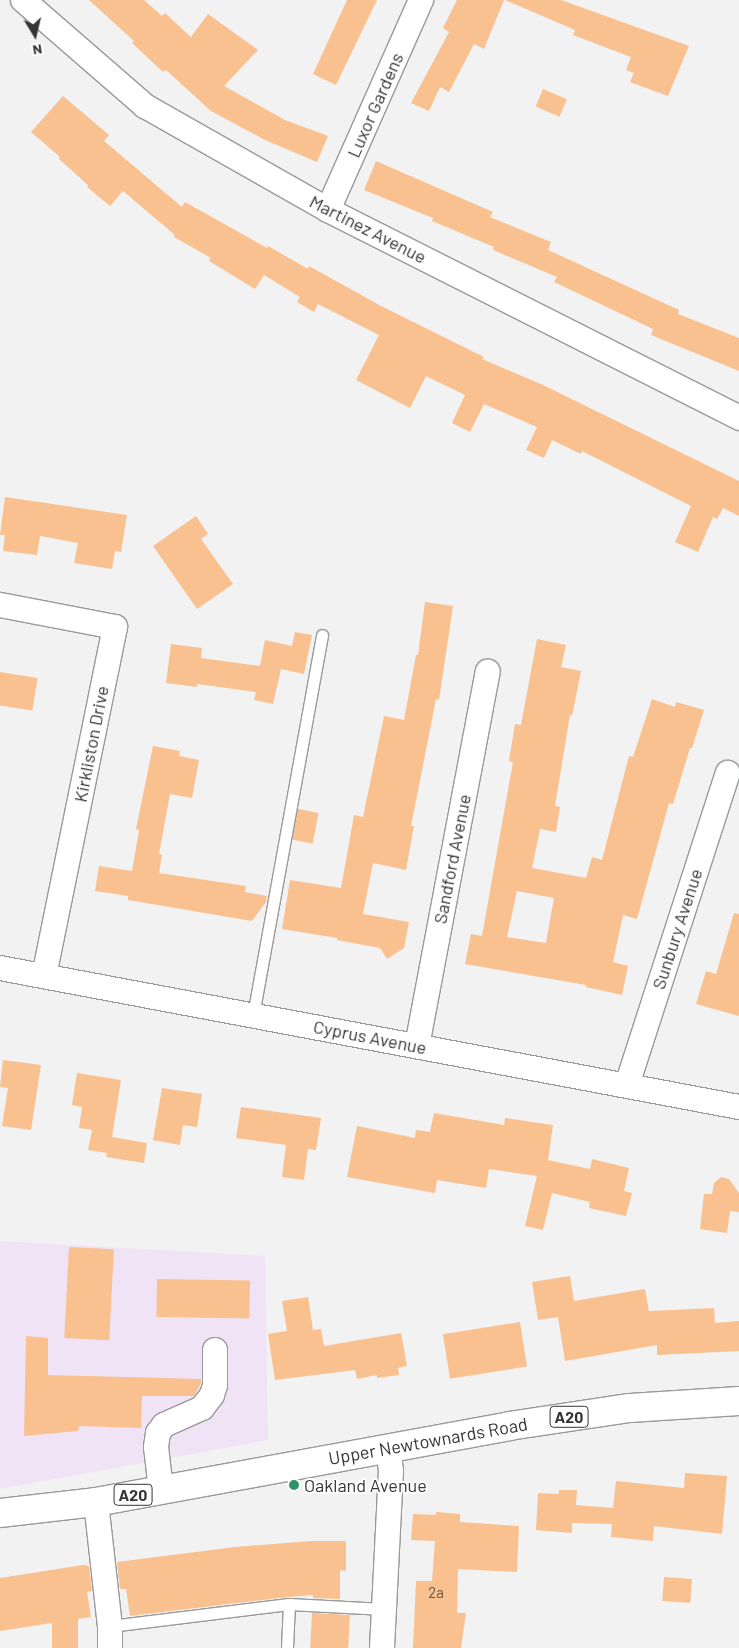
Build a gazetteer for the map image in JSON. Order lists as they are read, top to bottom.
{
  "streets": {
    "main road": ["A20", "Upper Newtownards Road"],
    "street": [
      "Luxor Gardens",
      "Martinez Avenue",
      "Kirkliston Drive",
      "Sandford Avenue",
      "Sunbury Avenue",
      "Cyprus Avenue"
    ]
  },
  "crossings": [
    ["Luxor Gardens", "Martinez Avenue"],
    ["Kirkliston Drive", "Cyprus Avenue"],
    ["Sandford Avenue", "Cyprus Avenue"],
    ["Sunbury Avenue", "Cyprus Avenue"]
  ],
  "places": ["Oakland Avenue"],
  "house_numbers": ["2a"],
  "north": "bottom"
}
